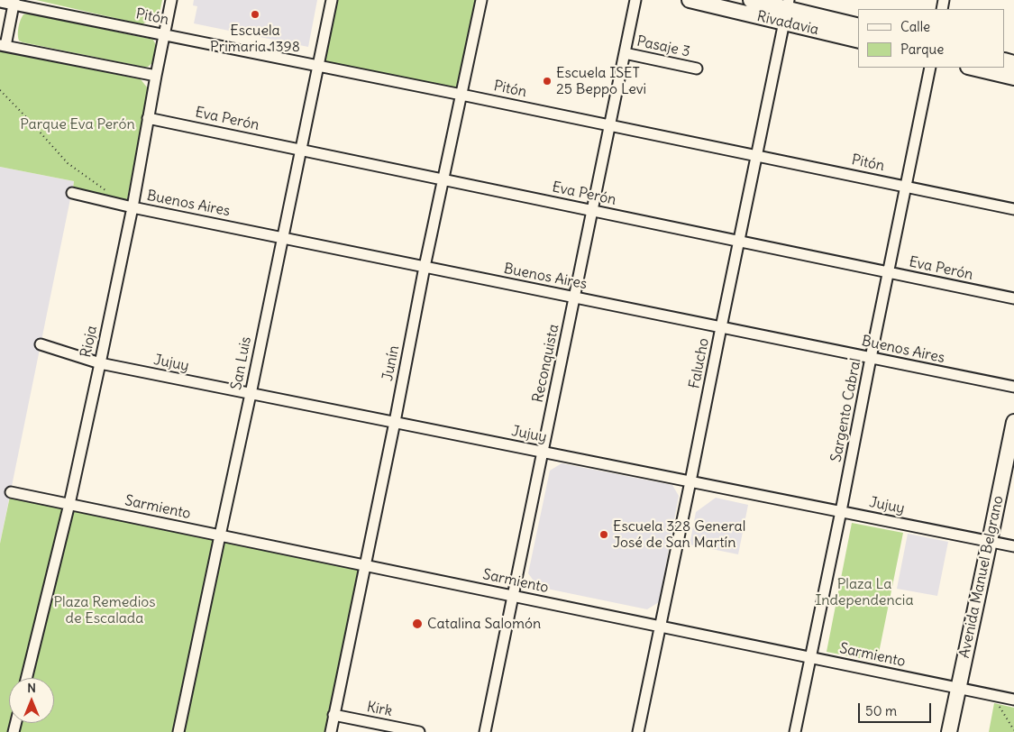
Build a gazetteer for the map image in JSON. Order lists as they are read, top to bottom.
{
  "streets": {
    "street": [
      "Pitón",
      "Rivadavia",
      "Pasaje 3",
      "Eva Perón",
      "Buenos Aires",
      "Rioja",
      "Jujuy",
      "San Luis",
      "Junín",
      "Reconquista",
      "Falucho",
      "Sargento Cabral",
      "Sarmiento",
      "Avenida Manuel Belgrano",
      "Kirk"
    ]
  },
  "crossings": [
    ["Pitón", "Rioja"],
    ["Pitón", "San Luis"],
    ["Pitón", "Junín"],
    ["Pitón", "Reconquista"],
    ["Pitón", "Falucho"],
    ["Pitón", "Sargento Cabral"],
    ["Rivadavia", "Falucho"],
    ["Pasaje 3", "Reconquista"],
    ["Eva Perón", "Rioja"],
    ["Eva Perón", "San Luis"],
    ["Eva Perón", "Junín"],
    ["Eva Perón", "Reconquista"],
    ["Eva Perón", "Falucho"],
    ["Eva Perón", "Sargento Cabral"],
    ["Buenos Aires", "Rioja"],
    ["Buenos Aires", "San Luis"],
    ["Buenos Aires", "Junín"],
    ["Buenos Aires", "Reconquista"],
    ["Buenos Aires", "Falucho"],
    ["Buenos Aires", "Sargento Cabral"],
    ["Rioja", "Jujuy"],
    ["Rioja", "Sarmiento"],
    ["Jujuy", "San Luis"],
    ["Jujuy", "Junín"],
    ["Jujuy", "Reconquista"],
    ["Jujuy", "Falucho"],
    ["Jujuy", "Sargento Cabral"],
    ["Jujuy", "Avenida Manuel Belgrano"],
    ["San Luis", "Sarmiento"],
    ["Junín", "Sarmiento"],
    ["Junín", "Kirk"],
    ["Reconquista", "Sarmiento"],
    ["Falucho", "Sarmiento"],
    ["Sargento Cabral", "Sarmiento"],
    ["Sarmiento", "Avenida Manuel Belgrano"]
  ],
  "parks": ["Parque Eva Perón", "Plaza La Independencia", "Plaza Remedios de Escalada"],
  "places": [
    "Escuela Primaria 1398",
    "Escuela ISET 25 Beppo Levi",
    "Escuela 328 General José de San Martín",
    "Catalina Salomón"
  ],
  "legend": ["Calle", "Parque"],
  "scale_bar": "50 m",
  "north": "top"
}
